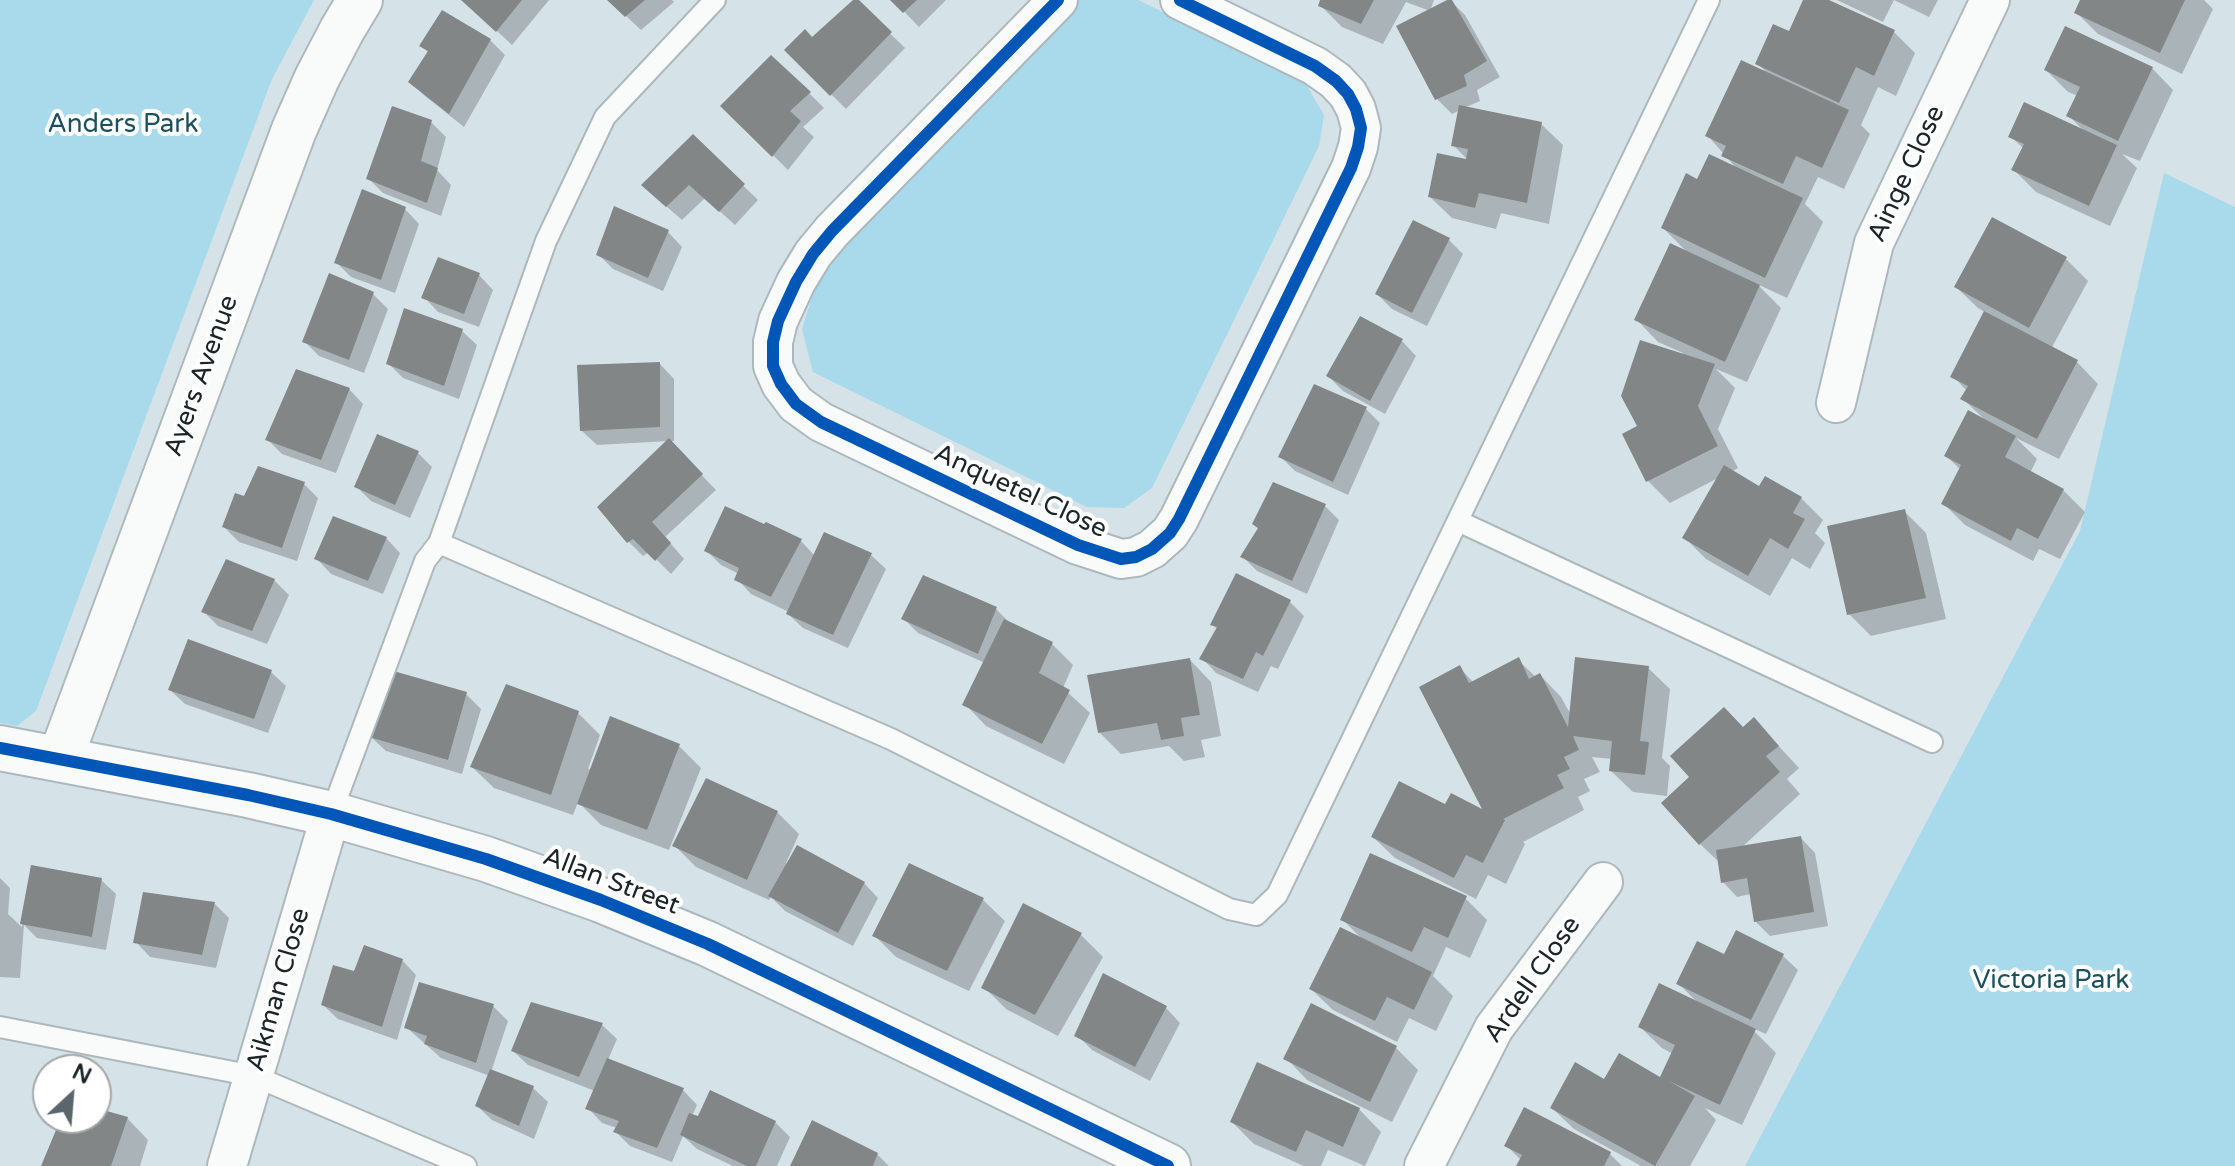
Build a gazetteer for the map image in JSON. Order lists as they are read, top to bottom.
{
  "streets": {
    "street": [
      "Ainge Close",
      "Ayers Avenue",
      "Anquetel Close",
      "Allan Street",
      "Ardell Close",
      "Aikman Close"
    ]
  },
  "crossings": [
    ["Ayers Avenue", "Allan Street"],
    ["Allan Street", "Aikman Close"]
  ],
  "parks": ["Anders Park", "Victoria Park"],
  "north": "top right"
}
